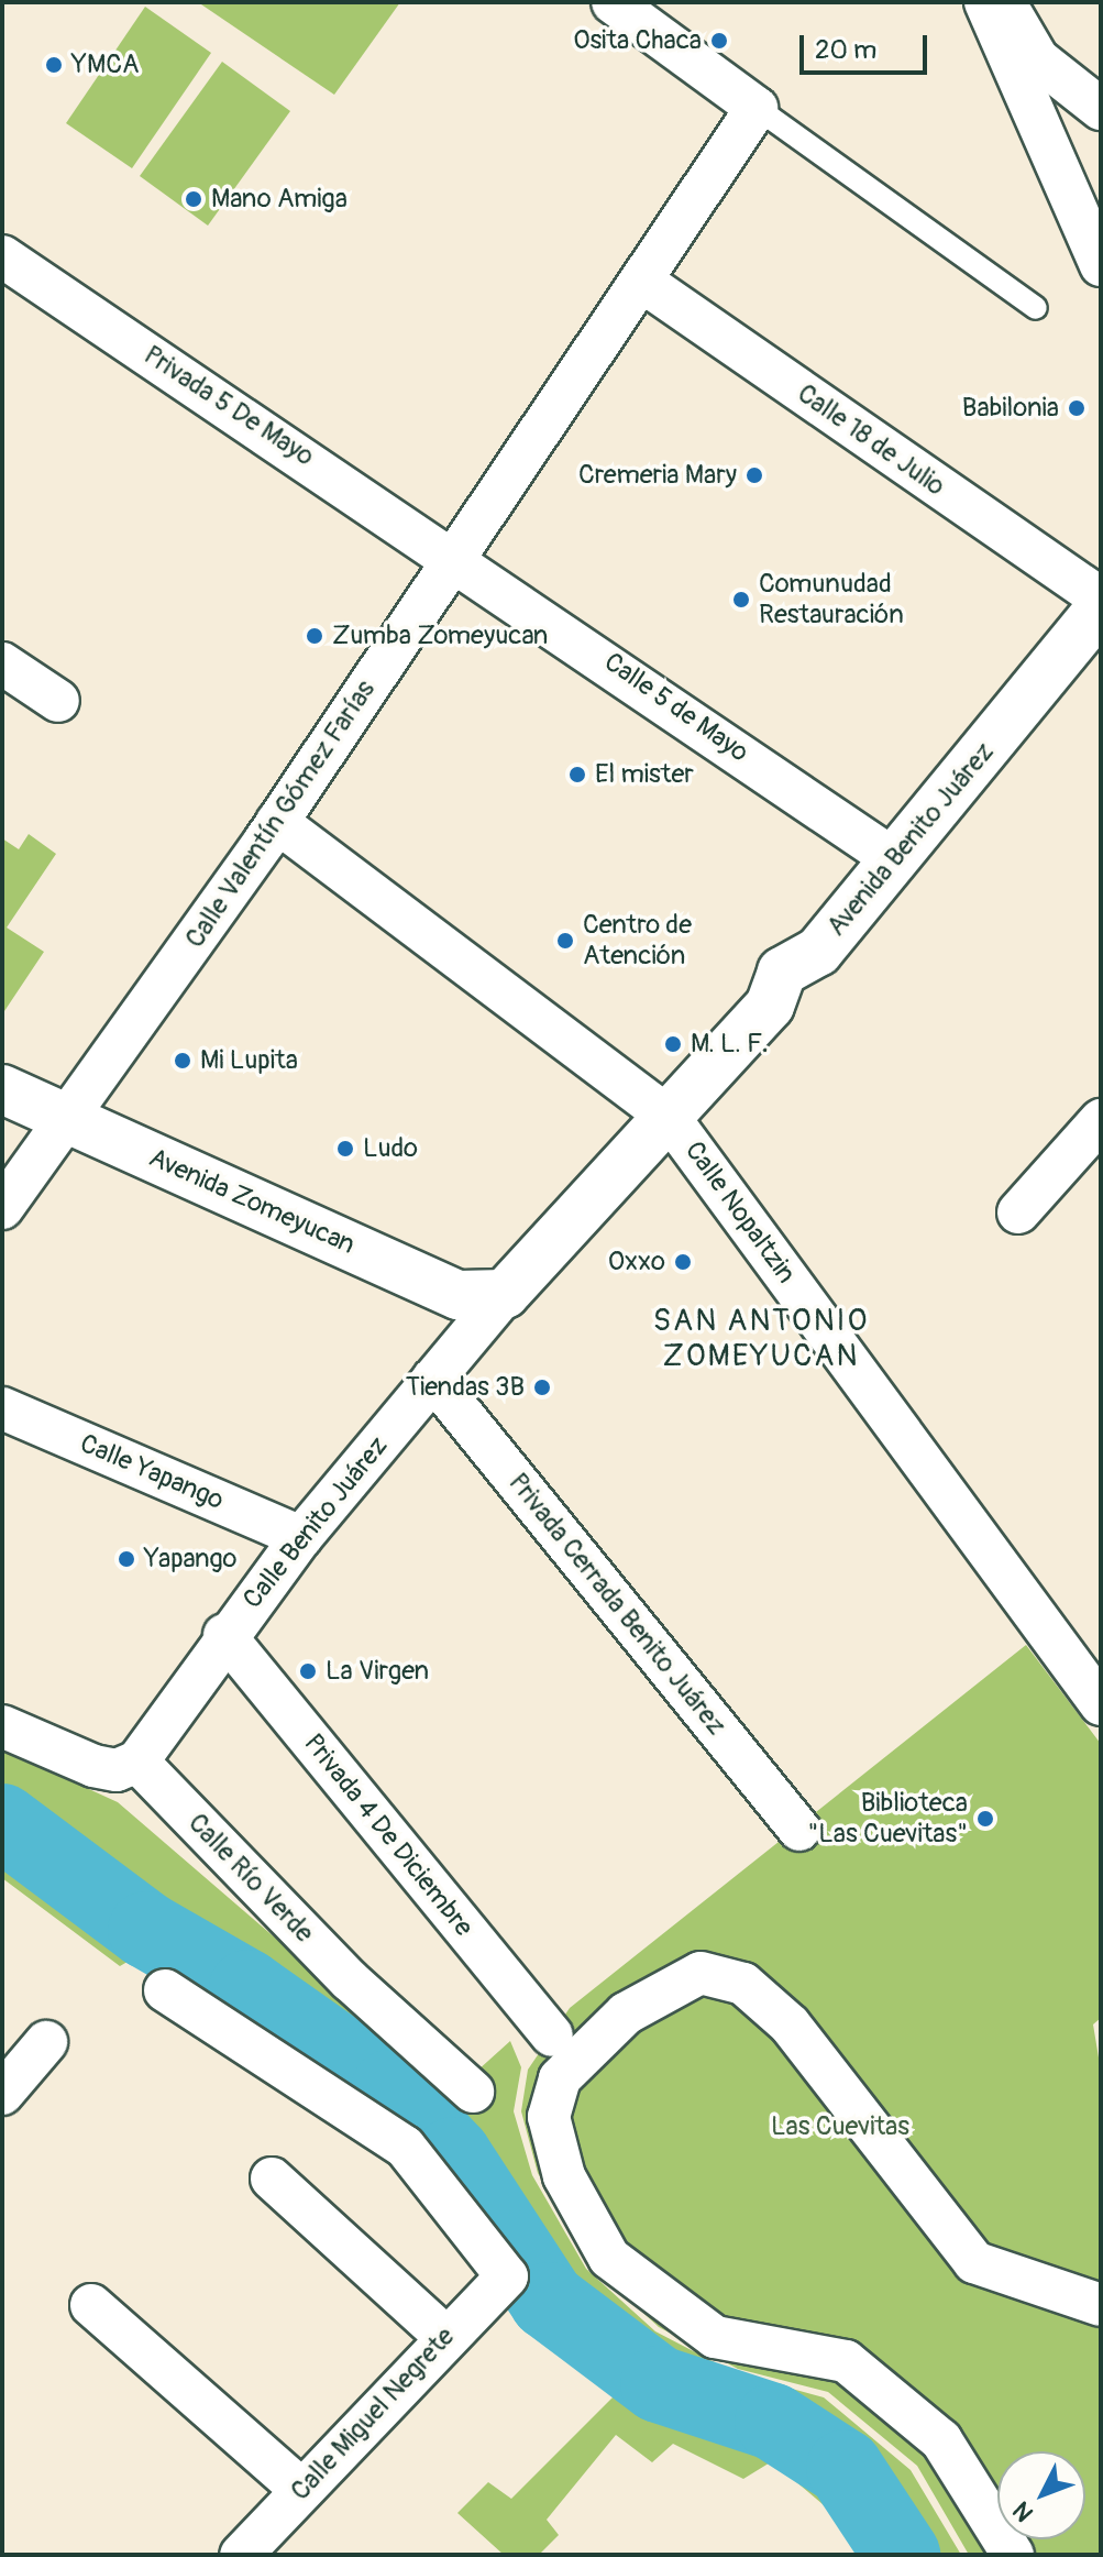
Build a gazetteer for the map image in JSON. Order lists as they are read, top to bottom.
{
  "streets": {
    "street": [
      "Privada 5 De Mayo",
      "Calle 18 de Julio",
      "Calle 5 de Mayo",
      "Calle Valentín Gómez Farías",
      "Avenida Benito Juárez",
      "Avenida Zomeyucan",
      "Calle Nopaltzin",
      "Calle Yapango",
      "Calle Benito Juárez",
      "Privada Cerrada Benito Juárez",
      "Privada 4 De Diciembre",
      "Calle Río Verde",
      "Calle Miguel Negrete"
    ]
  },
  "crossings": [
    ["Privada 5 De Mayo", "Calle 5 de Mayo"],
    ["Privada 5 De Mayo", "Calle Valentín Gómez Farías"],
    ["Calle 18 de Julio", "Calle Valentín Gómez Farías"],
    ["Calle 5 de Mayo", "Calle Valentín Gómez Farías"],
    ["Calle 5 de Mayo", "Avenida Benito Juárez"],
    ["Calle Valentín Gómez Farías", "Avenida Zomeyucan"],
    ["Calle Valentín Gómez Farías", "Calle Nopaltzin"],
    ["Avenida Benito Juárez", "Avenida Zomeyucan"],
    ["Avenida Benito Juárez", "Calle Nopaltzin"],
    ["Avenida Benito Juárez", "Calle Benito Juárez"],
    ["Avenida Zomeyucan", "Calle Benito Juárez"],
    ["Calle Yapango", "Calle Benito Juárez"],
    ["Calle Benito Juárez", "Privada Cerrada Benito Juárez"],
    ["Calle Benito Juárez", "Privada 4 De Diciembre"],
    ["Calle Benito Juárez", "Calle Río Verde"]
  ],
  "districts": ["SAN ANTONIO ZOMEYUCAN"],
  "parks": ["Las Cuevitas"],
  "places": [
    "Osita Chaca",
    "YMCA",
    "Mano Amiga",
    "Babilonia",
    "Cremeria Mary",
    "Comunudad Restauración",
    "Zumba Zomeyucan",
    "El mister",
    "Centro de Atención",
    "M. L. F.",
    "Mi Lupita",
    "Ludo",
    "Oxxo",
    "Tiendas 3B",
    "Yapango",
    "La Virgen",
    "Biblioteca \"Las Cuevitas\""
  ],
  "scale_bar": "20 m",
  "north": "bottom left"
}
